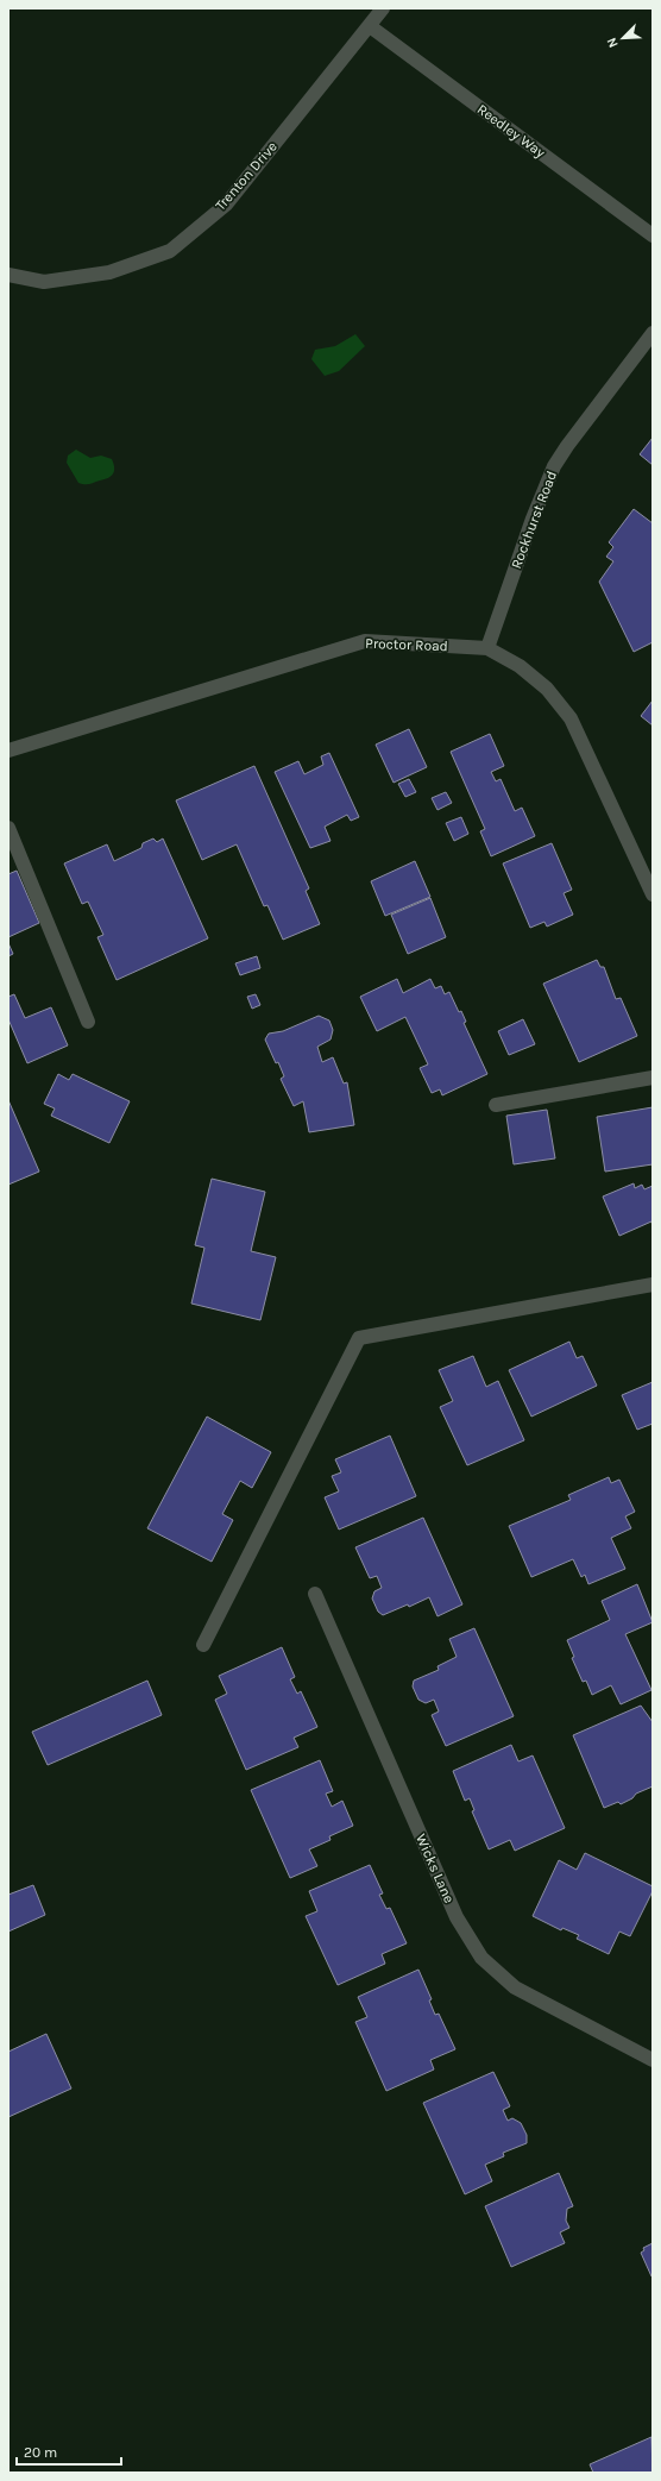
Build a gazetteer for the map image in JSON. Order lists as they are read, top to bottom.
{
  "streets": {
    "street": [
      "Reedley Way",
      "Trenton Drive",
      "Rockhurst Road",
      "Proctor Road",
      "Wicks Lane"
    ]
  },
  "crossings": [
    ["Reedley Way", "Trenton Drive"],
    ["Rockhurst Road", "Proctor Road"]
  ],
  "scale_bar": "20 m",
  "north": "bottom left"
}
